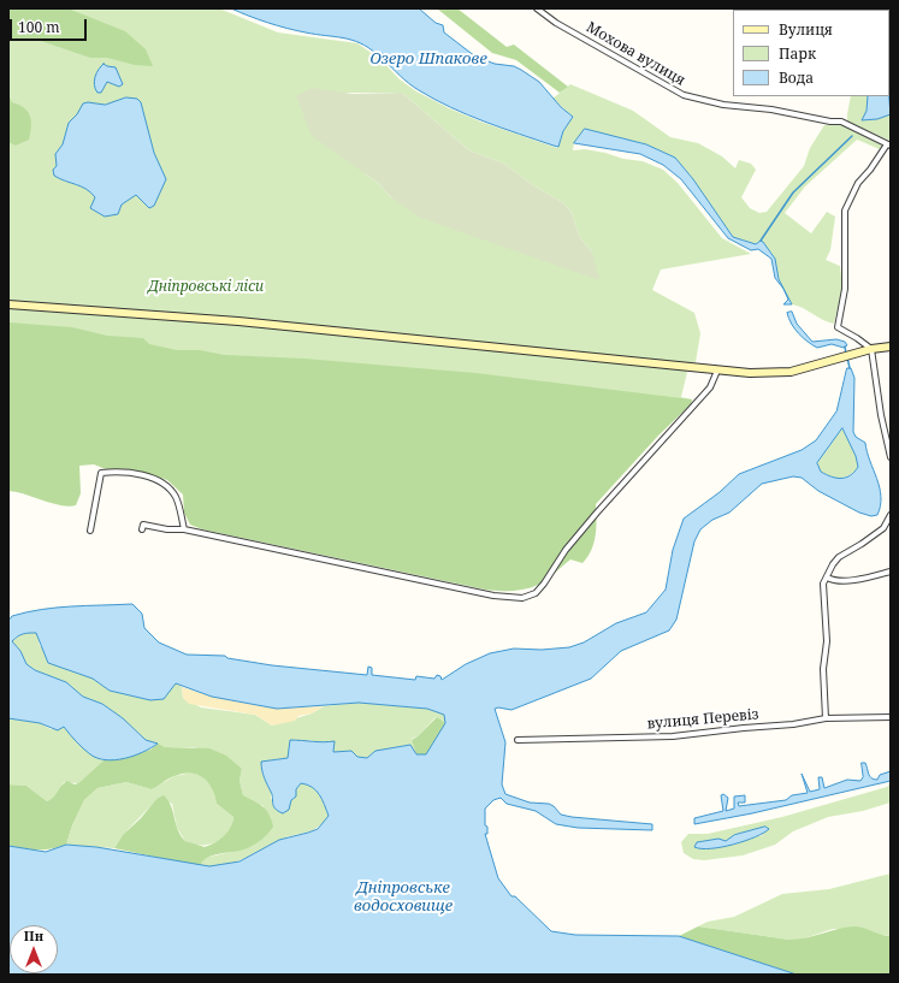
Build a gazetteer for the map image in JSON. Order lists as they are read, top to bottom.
{
  "streets": {
    "street": ["Мохова вулиця", "вулиця Перевіз"]
  },
  "water": ["Озеро Шпакове", "Дніпровське водосховище"],
  "parks": ["Дніпровські ліси"],
  "legend": ["Вулиця", "Парк", "Вода"],
  "scale_bar": "100 m",
  "north": "top"
}
